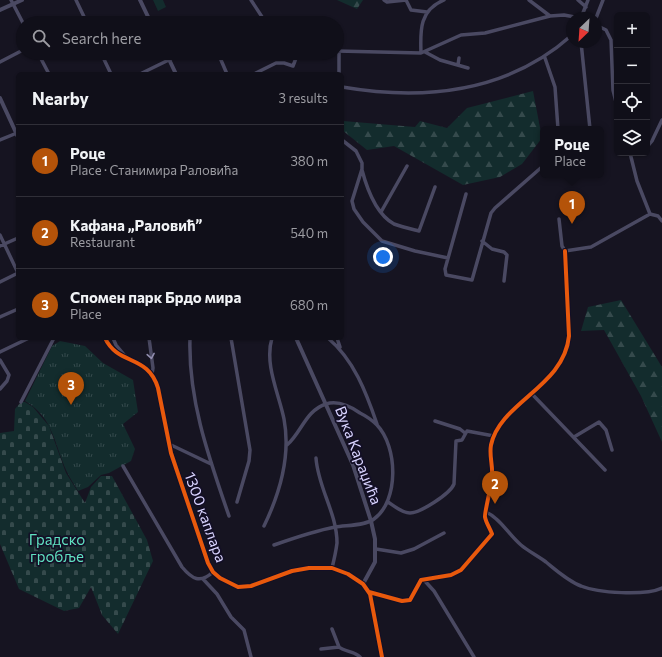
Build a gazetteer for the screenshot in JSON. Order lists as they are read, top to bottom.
{
  "streets": {
    "street": ["Вука Караџића", "1300 каплара"]
  },
  "crossings": [
    ["Вука Караџића", "1300 каплара"]
  ],
  "parks": ["Градско гробље"],
  "north": "bottom left",
  "page": {
    "map_buttons": ["+", "−"],
    "search": "Search here",
    "heading": ["Nearby", "3 results"],
    "list": [
      {
        "mark": "1",
        "name": "Роце",
        "note": "Place · Станимира Раловића",
        "value": "380 m"
      },
      {
        "mark": "2",
        "name": "Кафана „Раловић”",
        "note": "Restaurant",
        "value": "540 m"
      },
      {
        "mark": "3",
        "name": "Спомен парк Брдо мира",
        "note": "Place",
        "value": "680 m"
      }
    ],
    "popup": ["Роце", "Place"],
    "pins": ["1", "3", "2"]
  }
}
